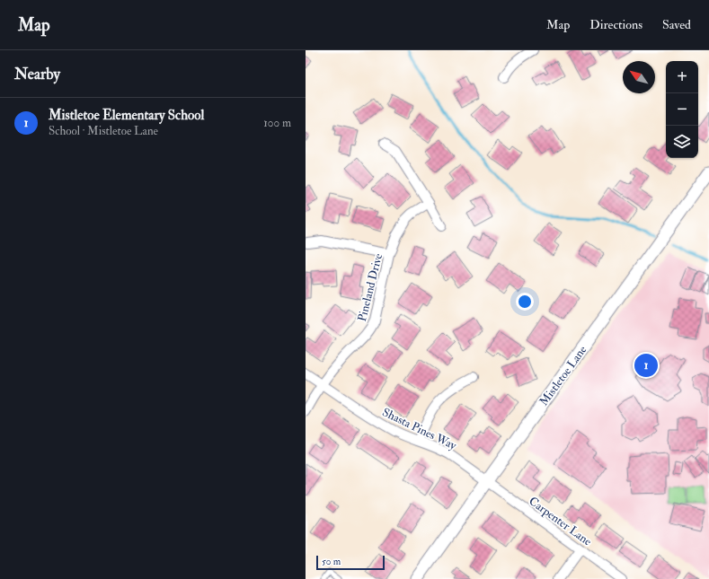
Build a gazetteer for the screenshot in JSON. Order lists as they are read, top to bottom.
{
  "streets": {
    "street": [
      "Pineland Drive",
      "Mistletoe Lane",
      "Shasta Pines Way",
      "Carpenter Lane"
    ]
  },
  "crossings": [
    ["Pineland Drive", "Shasta Pines Way"],
    ["Mistletoe Lane", "Shasta Pines Way"],
    ["Mistletoe Lane", "Carpenter Lane"],
    ["Shasta Pines Way", "Carpenter Lane"]
  ],
  "scale_bar": "50 m",
  "north": "top left",
  "page": {
    "header": "Map",
    "nav": ["Map", "Directions", "Saved"],
    "heading": "Nearby",
    "map_buttons": ["+", "−"],
    "list": [
      {
        "mark": "1",
        "name": "Mistletoe Elementary School",
        "note": "School · Mistletoe Lane",
        "value": "100 m"
      }
    ],
    "pins": "1",
    "scale": "50 m"
  }
}
